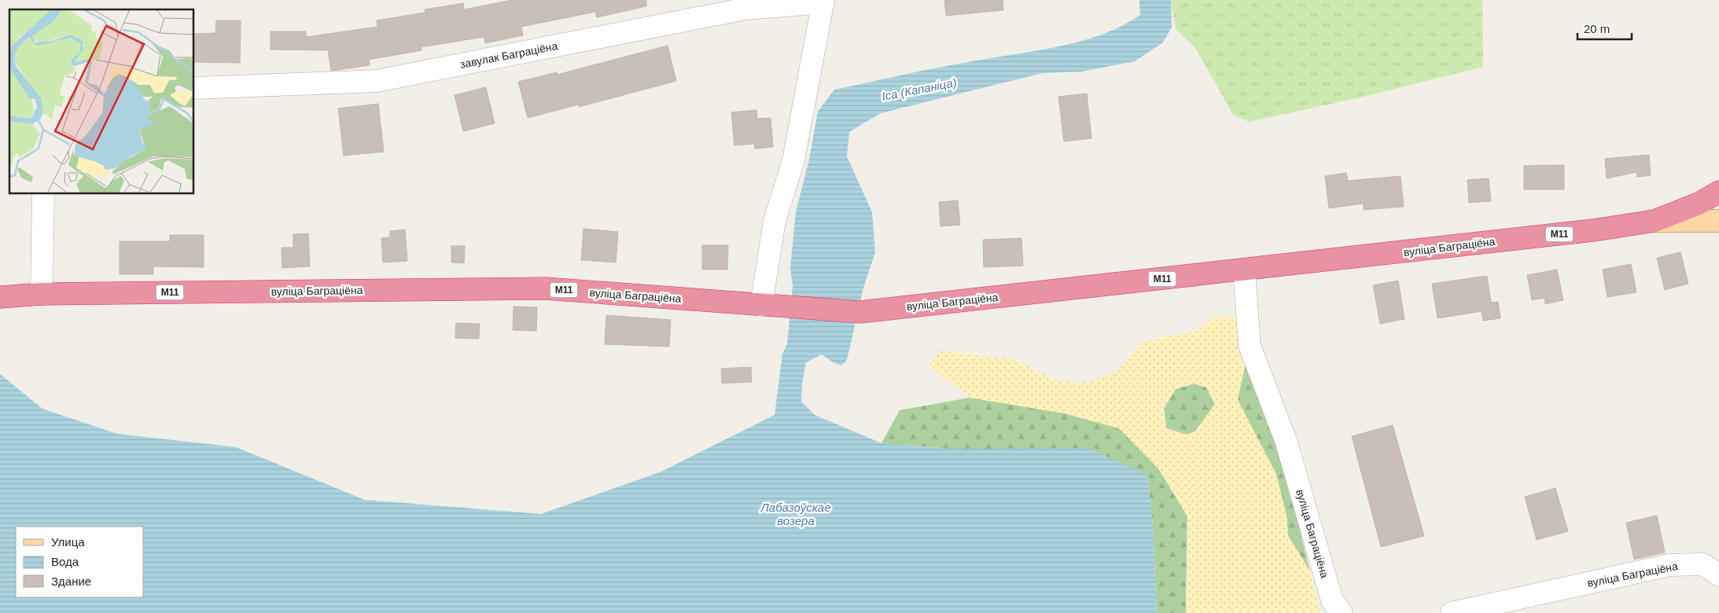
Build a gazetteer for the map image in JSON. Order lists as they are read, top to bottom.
{
  "streets": {
    "highway": ["М11", "вуліца Баграціёна"],
    "street": ["завулак Баграціёна"]
  },
  "crossings": [
    ["завулак Баграціёна", "вуліца Баграціёна"],
    ["М11", "вуліца Баграціёна"]
  ],
  "water": ["Іса (Капаніца)", "Лабазоўскае возера"],
  "legend": ["Улица", "Вода", "Здание"],
  "scale_bar": "20 m"
}
